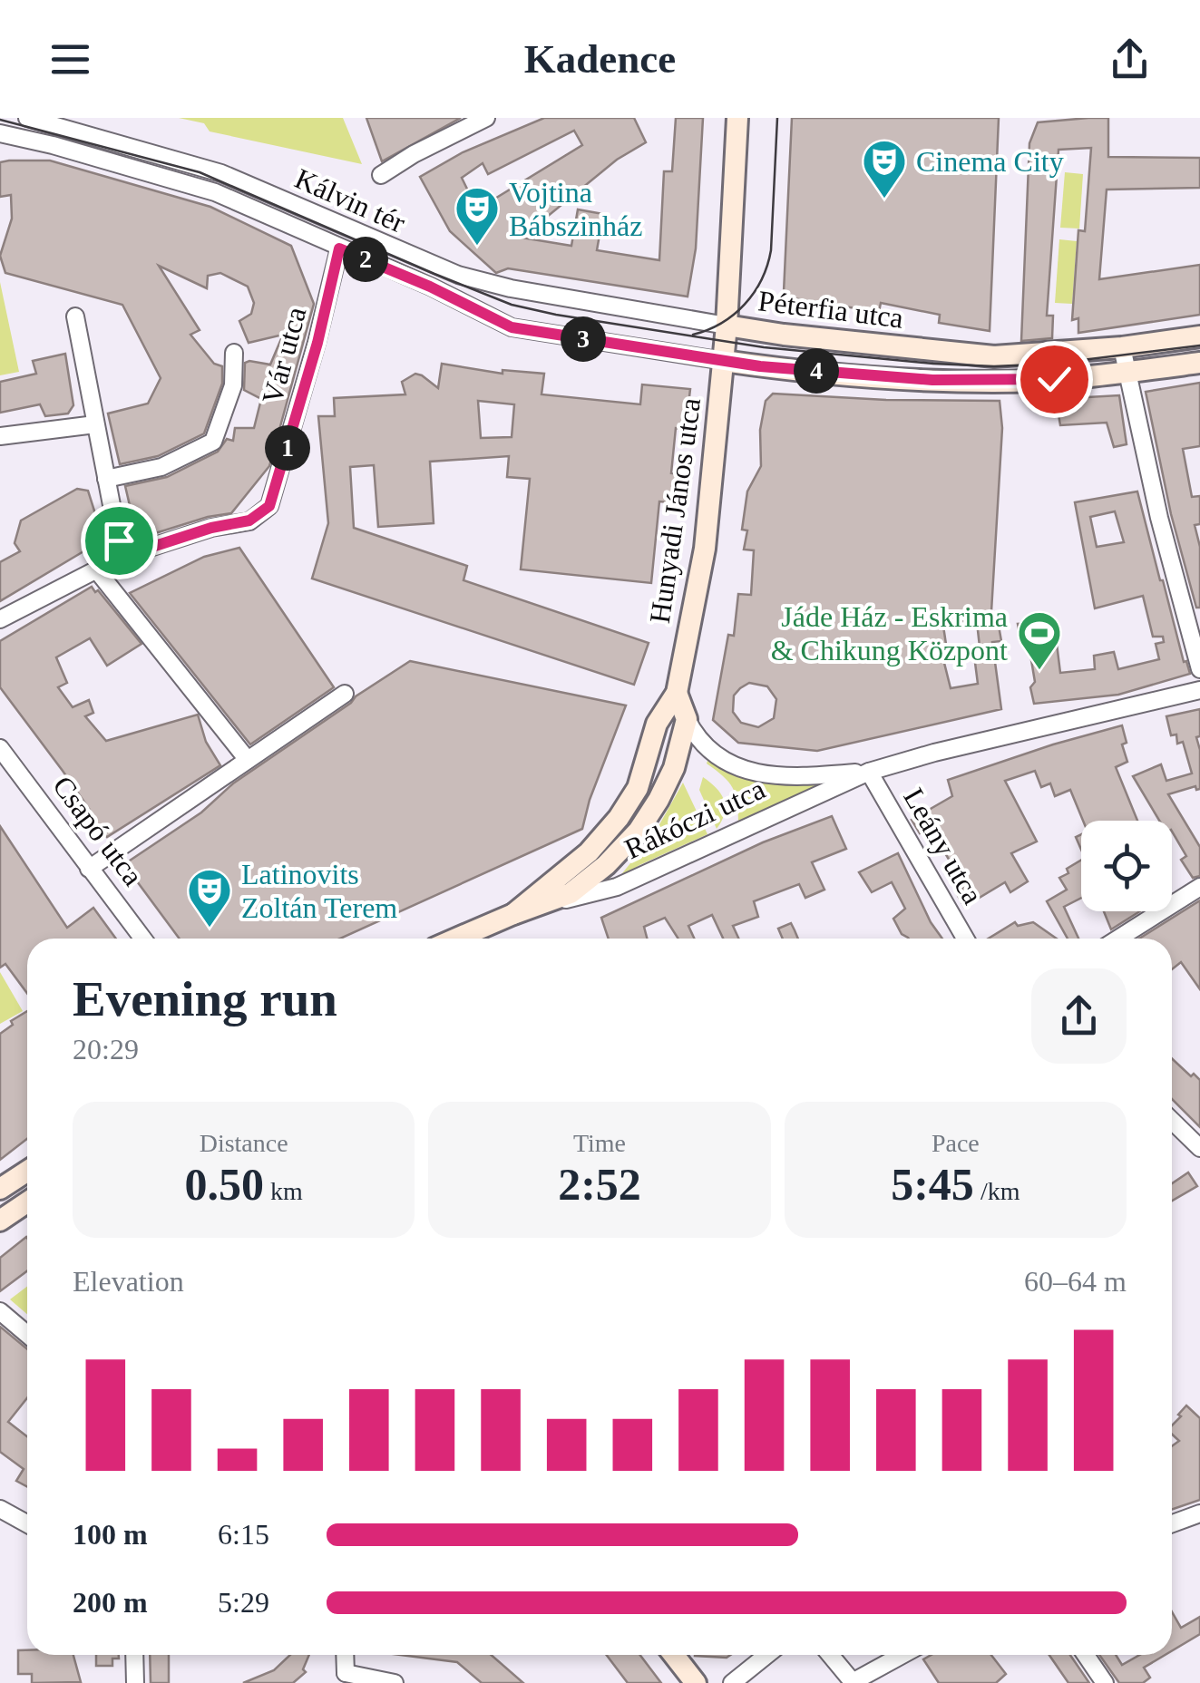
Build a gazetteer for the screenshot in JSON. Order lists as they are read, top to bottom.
{
  "streets": {
    "street": [
      "Kálvin tér",
      "Péterfia utca",
      "Vár utca",
      "Hunyadi János utca",
      "Rákóczi utca",
      "Csapó utca",
      "Leány utca"
    ]
  },
  "crossings": [
    ["Kálvin tér", "Péterfia utca"],
    ["Kálvin tér", "Vár utca"],
    ["Péterfia utca", "Hunyadi János utca"],
    ["Hunyadi János utca", "Rákóczi utca"],
    ["Rákóczi utca", "Leány utca"]
  ],
  "places": {
    "theatre": ["Cinema City", "Vojtina Bábszinház", "Latinovits Zoltán Terem"],
    "sports": ["Jáde Ház - Eskrima & Chikung Központ"]
  },
  "page": {
    "header": "Kadence",
    "pins": [
      "2",
      "3",
      "4",
      "1"
    ],
    "heading": ["Evening run", "20:29"],
    "stats": [
      ["Distance", "0.50 km"],
      ["Time", "2:52"],
      ["Pace", "5:45 /km"]
    ],
    "chart": ["Elevation", "60–64 m"],
    "list": [
      {
        "name": "100 m",
        "note": "6:15"
      },
      {
        "name": "200 m",
        "note": "5:29"
      }
    ]
  }
}
